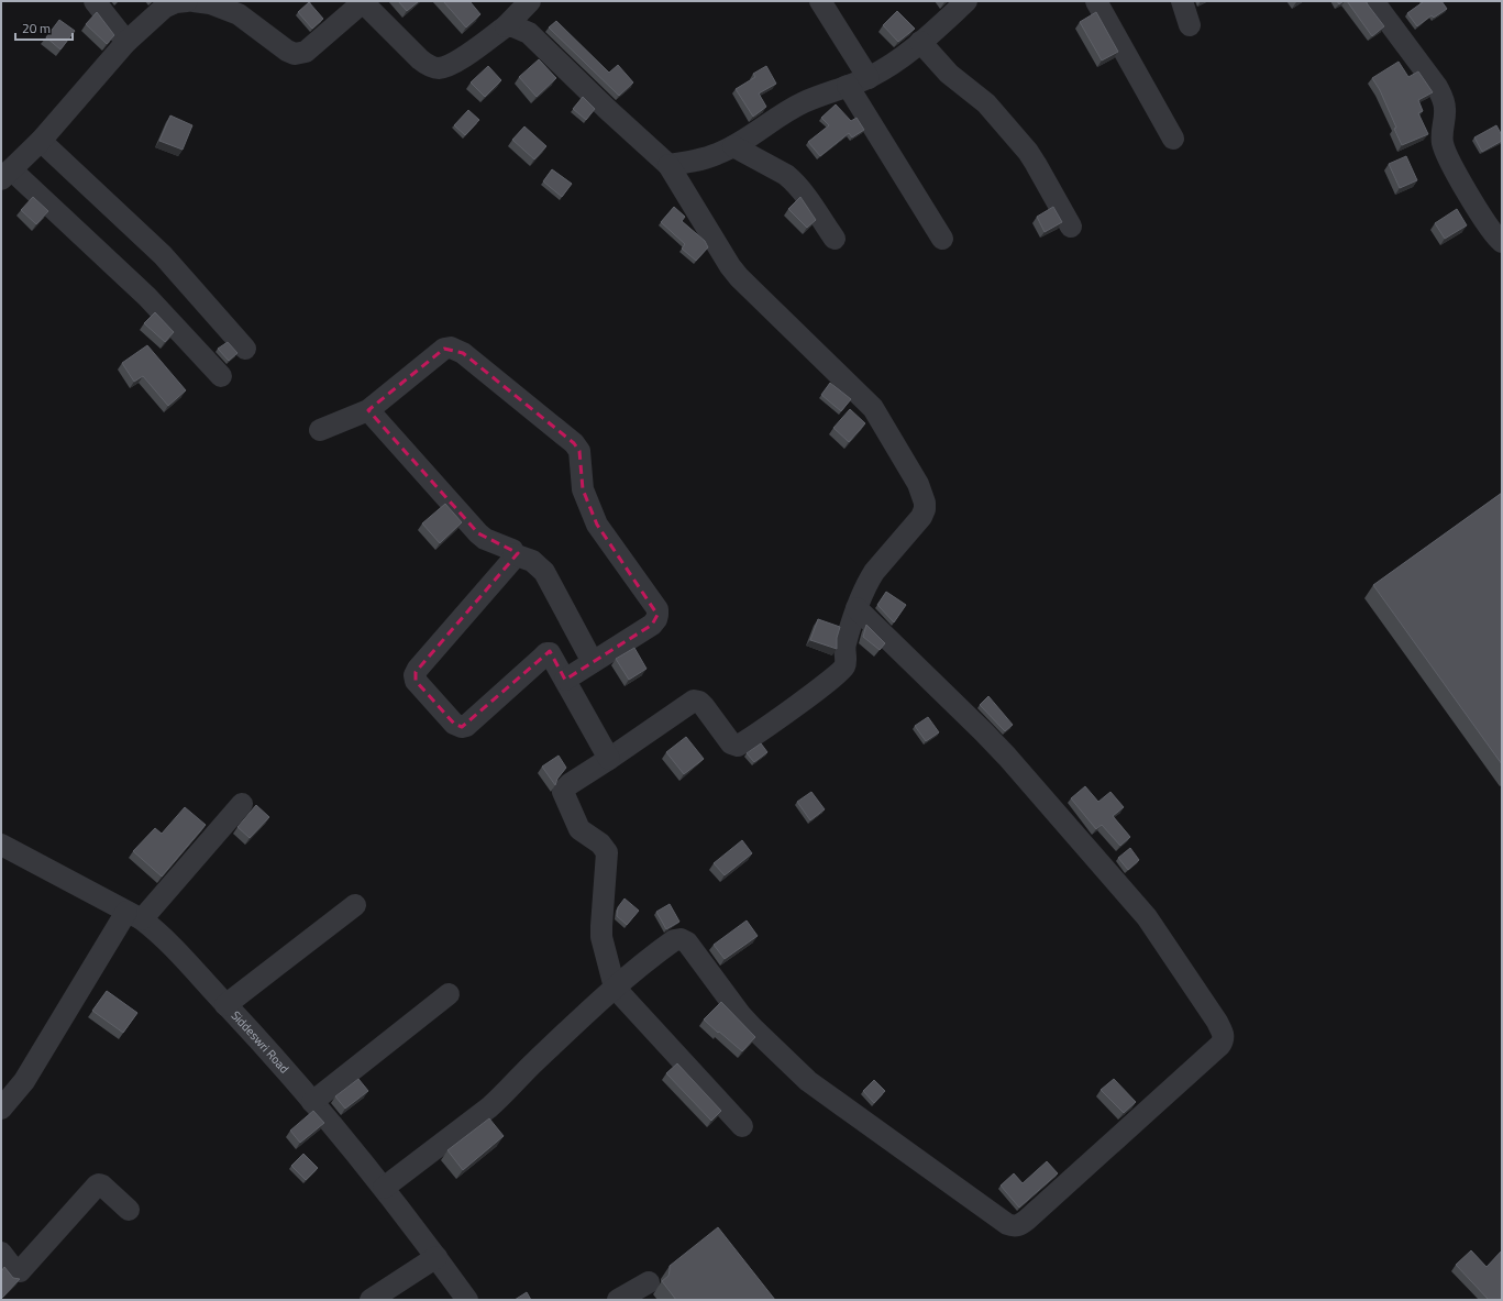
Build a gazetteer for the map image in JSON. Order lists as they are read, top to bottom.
{
  "streets": {
    "street": ["Siddeswri Road"]
  },
  "scale_bar": "20 m"
}
